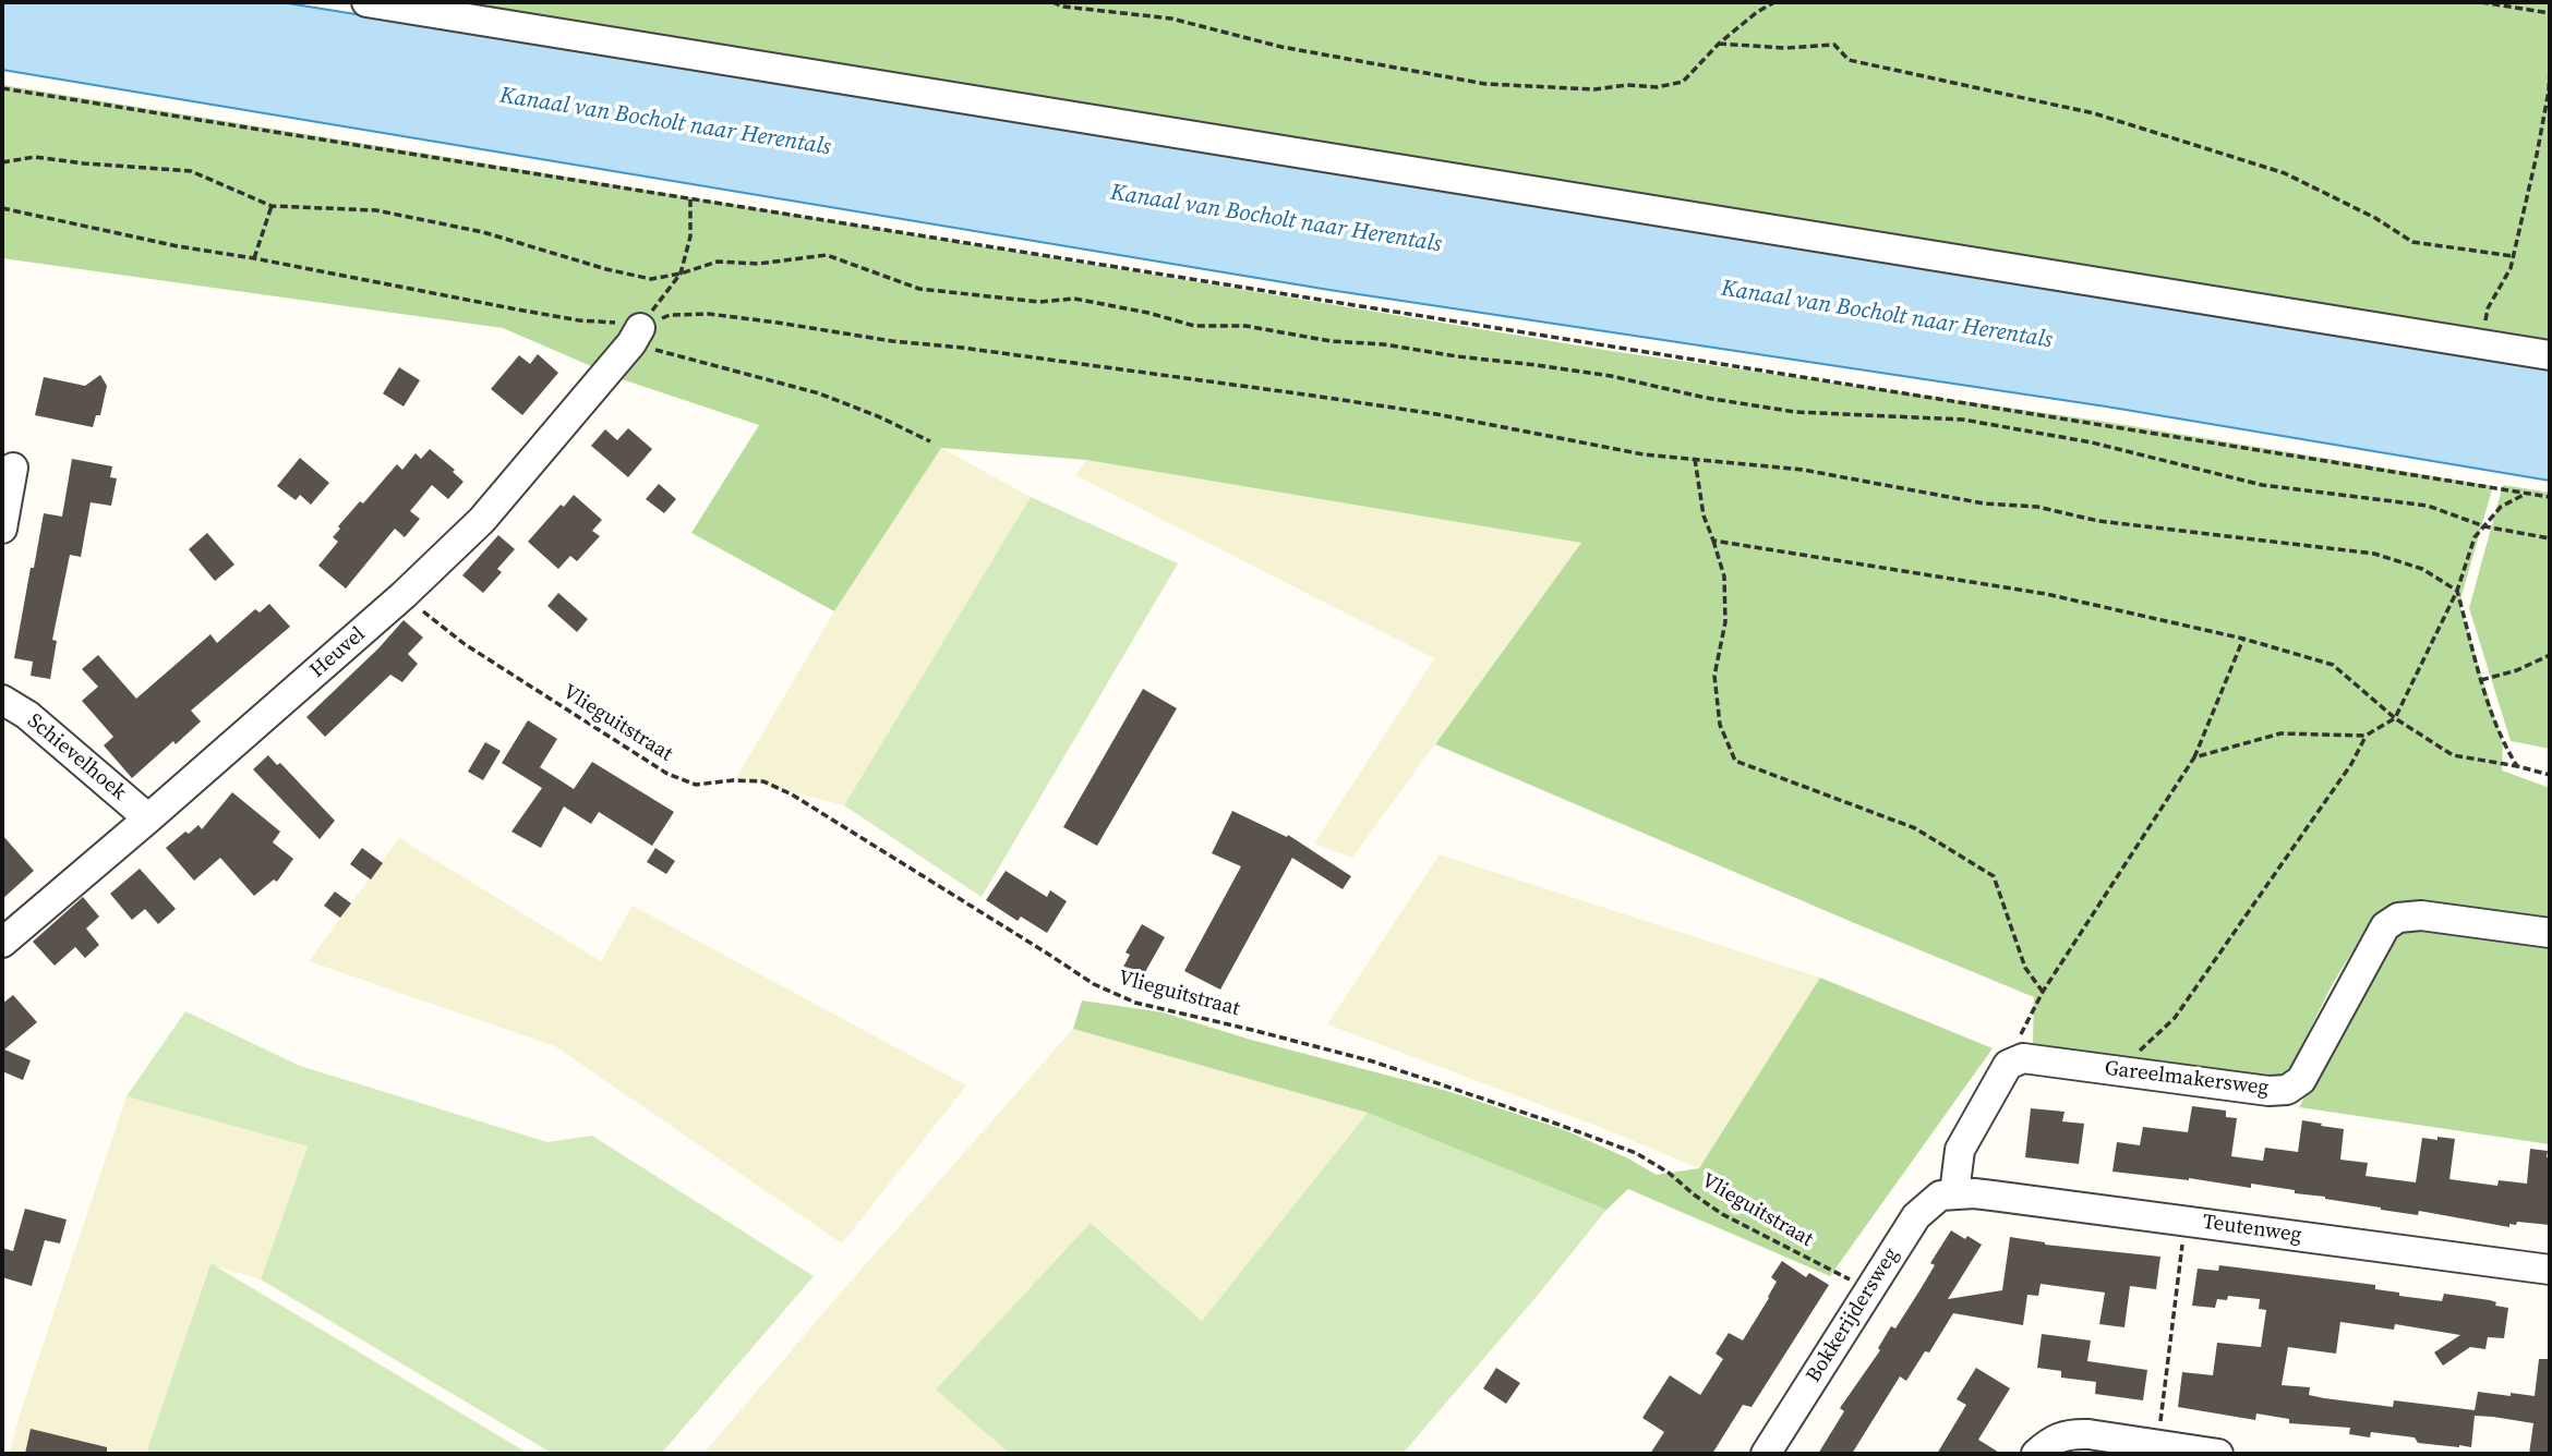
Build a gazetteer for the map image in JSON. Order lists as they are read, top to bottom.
{
  "streets": {
    "street": [
      "Heuvel",
      "Schievelhoek",
      "Gareelmakersweg",
      "Teutenweg",
      "Bokkerijdersweg"
    ],
    "path": ["Vlieguitstraat"]
  },
  "crossings": [
    ["Heuvel", "Vlieguitstraat"],
    ["Heuvel", "Schievelhoek"],
    ["Vlieguitstraat", "Bokkerijdersweg"],
    ["Teutenweg", "Bokkerijdersweg"]
  ],
  "water": ["Kanaal van Bocholt naar Herentals"]
}
